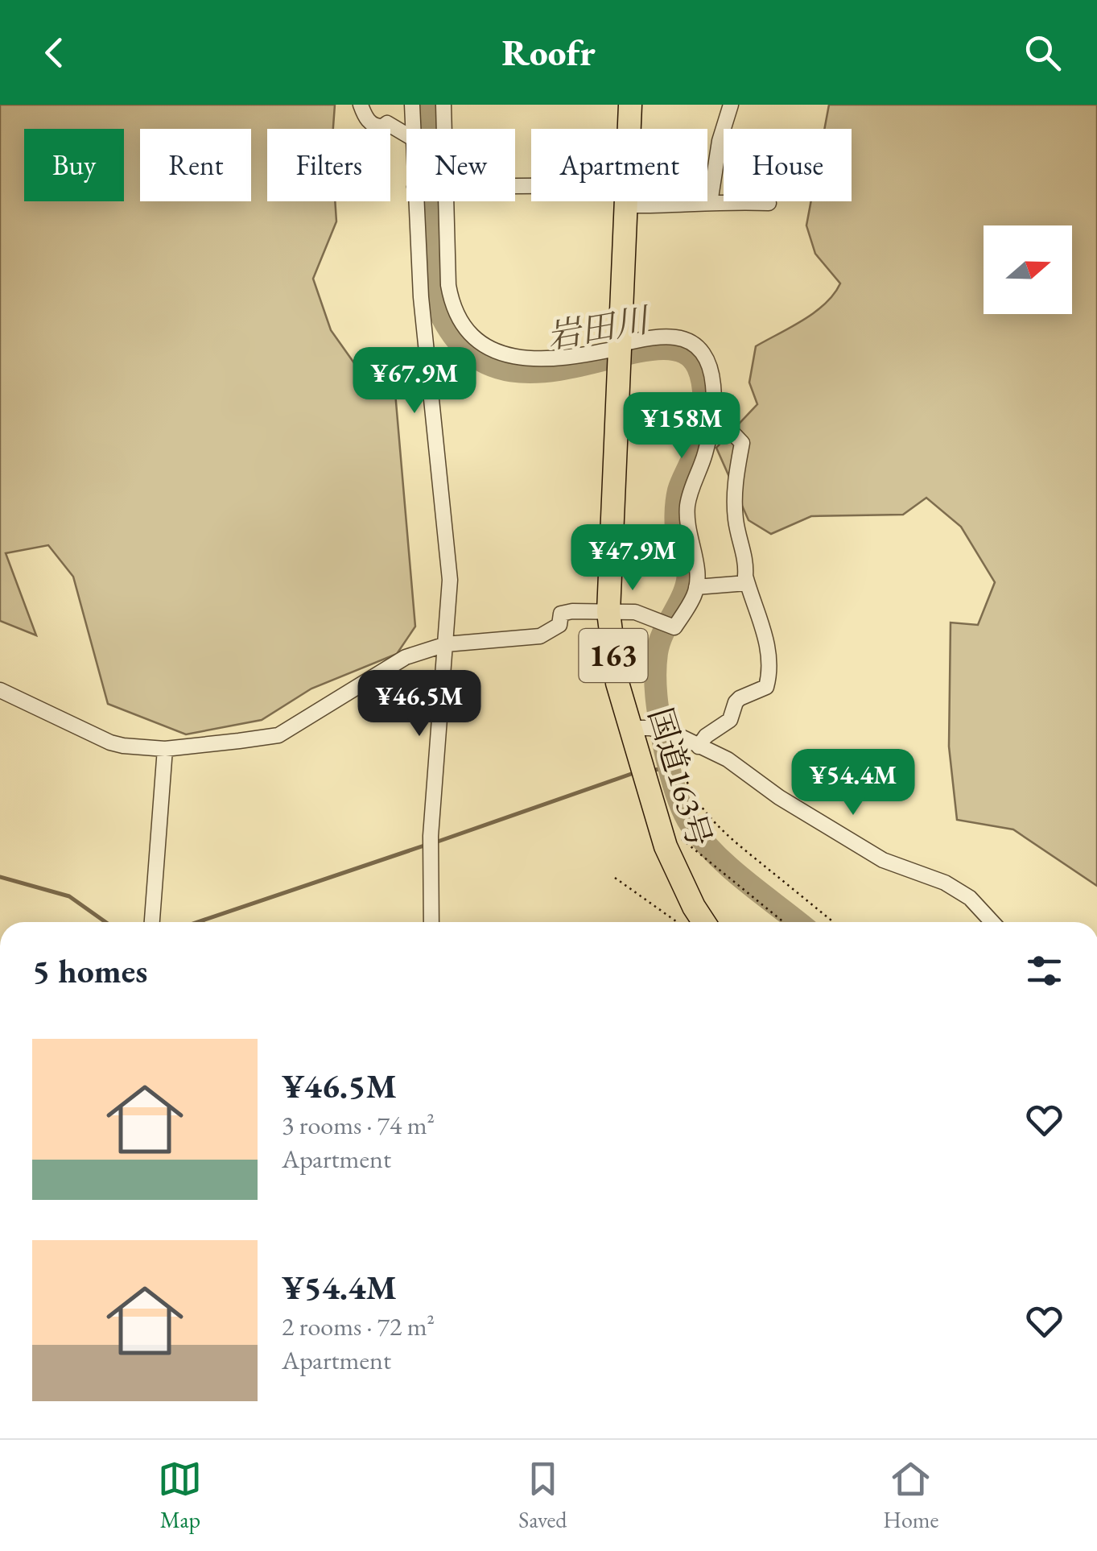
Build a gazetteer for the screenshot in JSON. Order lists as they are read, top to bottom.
{
  "streets": {
    "highway": ["163", "国道163号"]
  },
  "water": ["岩田川"],
  "north": "right",
  "page": {
    "header": "Roofr",
    "chip": [
      "Buy",
      "Rent",
      "Filters",
      "New",
      "Apartment",
      "House"
    ],
    "price": [
      "¥67.9M",
      "¥158M",
      "¥47.9M",
      "¥46.5M",
      "¥54.4M"
    ],
    "heading": "5 homes",
    "list": [
      {
        "name": "¥46.5M",
        "note": "3 rooms · 74 m² · Apartment"
      },
      {
        "name": "¥54.4M",
        "note": "2 rooms · 72 m² · Apartment"
      }
    ],
    "tabs": ["Map", "Saved", "Home"]
  }
}
